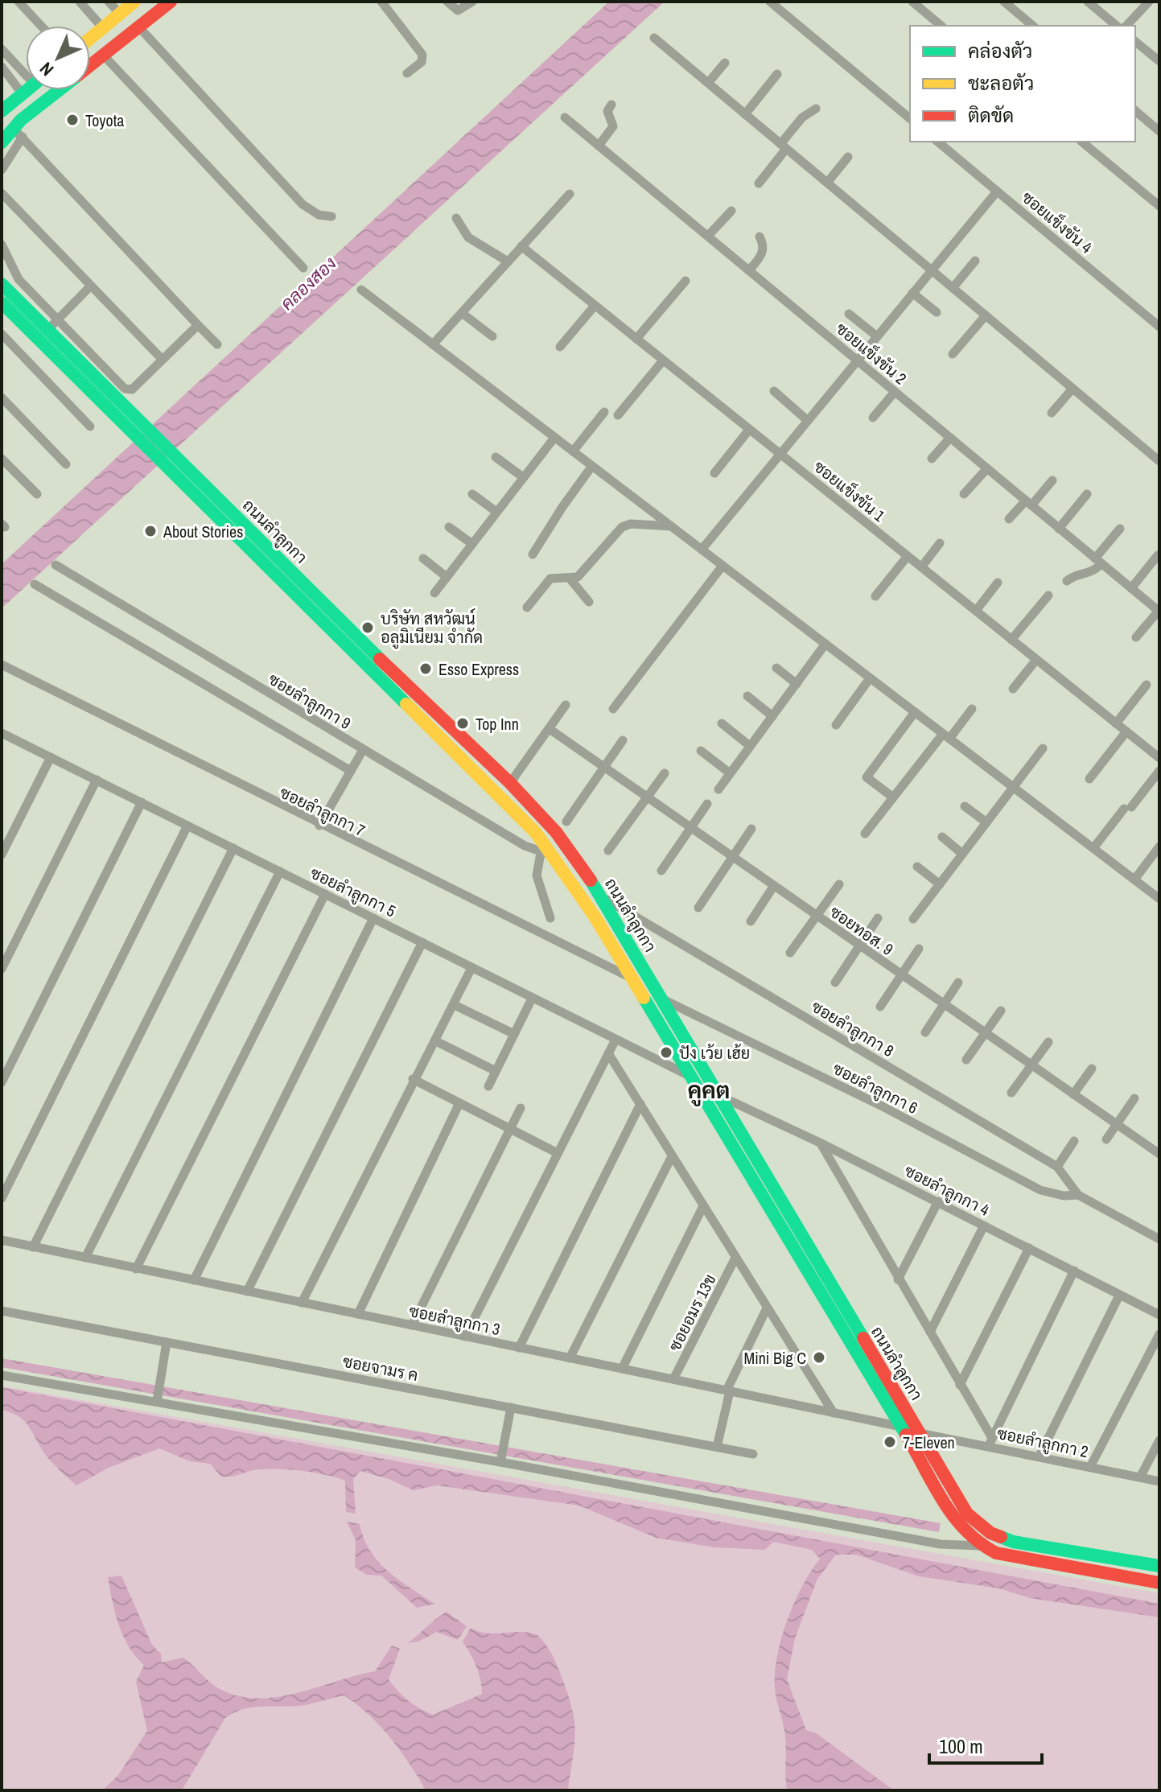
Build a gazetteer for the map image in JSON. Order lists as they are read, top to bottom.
{
  "streets": {
    "main road": ["ถนนลำลูกกา"],
    "street": [
      "ซอยแข็งขัน 4",
      "ซอยแข็งขัน 2",
      "ซอยแข็งขัน 1",
      "ซอยลำลูกกา 9",
      "ซอยลำลูกกา 7",
      "ซอยลำลูกกา 5",
      "ซอยทอส. 9",
      "ซอยลำลูกกา 8",
      "ซอยลำลูกกา 6",
      "ซอยลำลูกกา 4",
      "ซอยอมร 13ข",
      "ซอยลำลูกกา 3",
      "ซอยจามร ค",
      "ซอยลำลูกกา 2"
    ]
  },
  "crossings": [
    ["ถนนลำลูกกา", "ซอยลำลูกกา 9"],
    ["ถนนลำลูกกา", "ซอยลำลูกกา 7"],
    ["ถนนลำลูกกา", "ซอยลำลูกกา 5"],
    ["ถนนลำลูกกา", "ซอยลำลูกกา 8"],
    ["ถนนลำลูกกา", "ซอยลำลูกกา 6"],
    ["ถนนลำลูกกา", "ซอยลำลูกกา 4"],
    ["ถนนลำลูกกา", "ซอยลำลูกกา 3"],
    ["ถนนลำลูกกา", "ซอยลำลูกกา 2"],
    ["ซอยลำลูกกา 8", "ซอยลำลูกกา 6"],
    ["ซอยอมร 13ข", "ซอยลำลูกกา 3"]
  ],
  "districts": ["คูคต"],
  "water": ["คลองสอง"],
  "places": [
    "Toyota",
    "About Stories",
    "บริษัท สหวัฒน์ อลูมิเนียม จำกัด",
    "Esso Express",
    "Top Inn",
    "ปัง เว้ย เฮ้ย",
    "Mini Big C",
    "7-Eleven"
  ],
  "legend": ["คล่องตัว", "ชะลอตัว", "ติดขัด"],
  "scale_bar": "100 m",
  "north": "bottom left"
}
